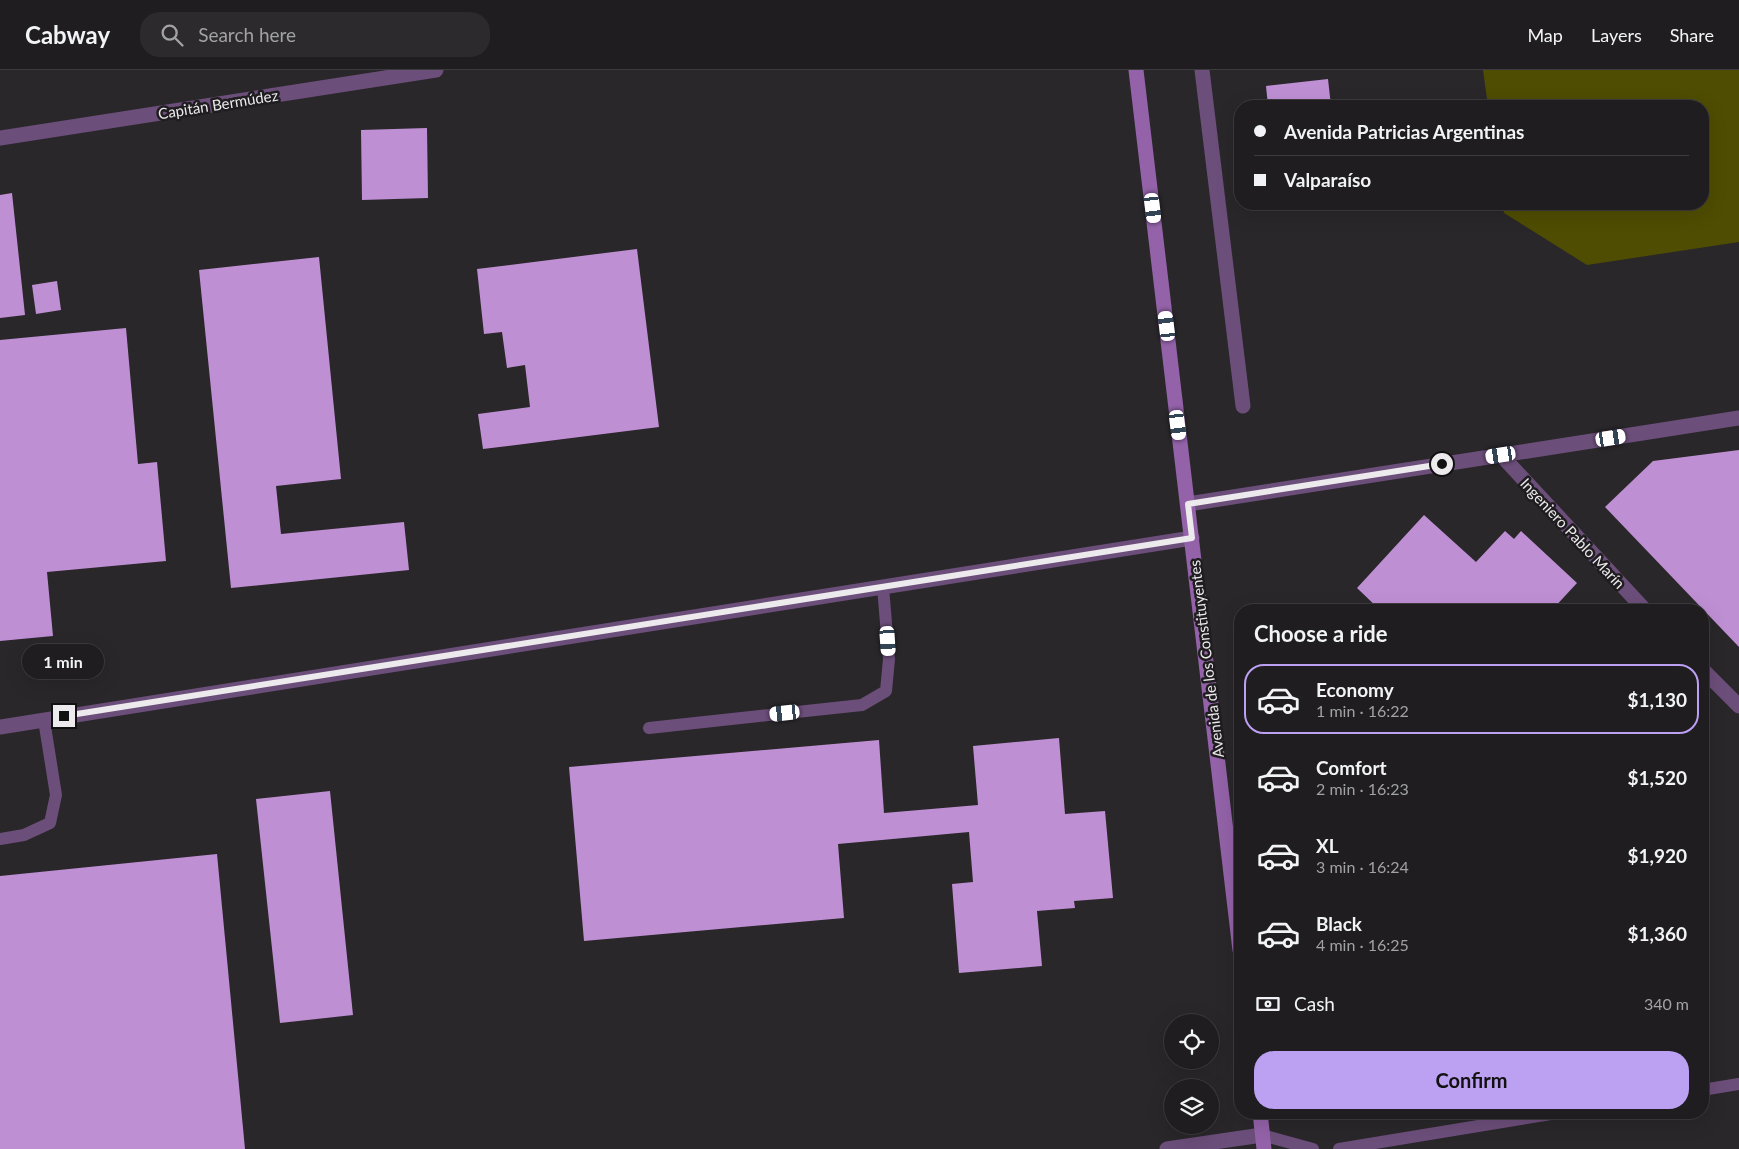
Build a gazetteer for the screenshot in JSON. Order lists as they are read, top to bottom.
{
  "streets": {
    "main road": ["Avenida de los Constituyentes"],
    "street": ["Capitán Bermúdez", "Ingeniero Pablo Marín"]
  },
  "page": {
    "header": "Cabway",
    "search": "Search here",
    "nav": ["Map", "Layers", "Share"],
    "banner": ["Avenida Patricias Argentinas", "Valparaíso"],
    "heading": "Choose a ride",
    "bubble": "1 min",
    "list": [
      {
        "name": "Economy",
        "note": "1 min · 16:22",
        "value": "$1,130"
      },
      {
        "name": "Comfort",
        "note": "2 min · 16:23",
        "value": "$1,520"
      },
      {
        "name": "XL",
        "note": "3 min · 16:24",
        "value": "$1,920"
      },
      {
        "name": "Black",
        "note": "4 min · 16:25",
        "value": "$1,360"
      }
    ],
    "pay": ["Cash", "340 m"],
    "buttons": "Confirm"
  }
}
